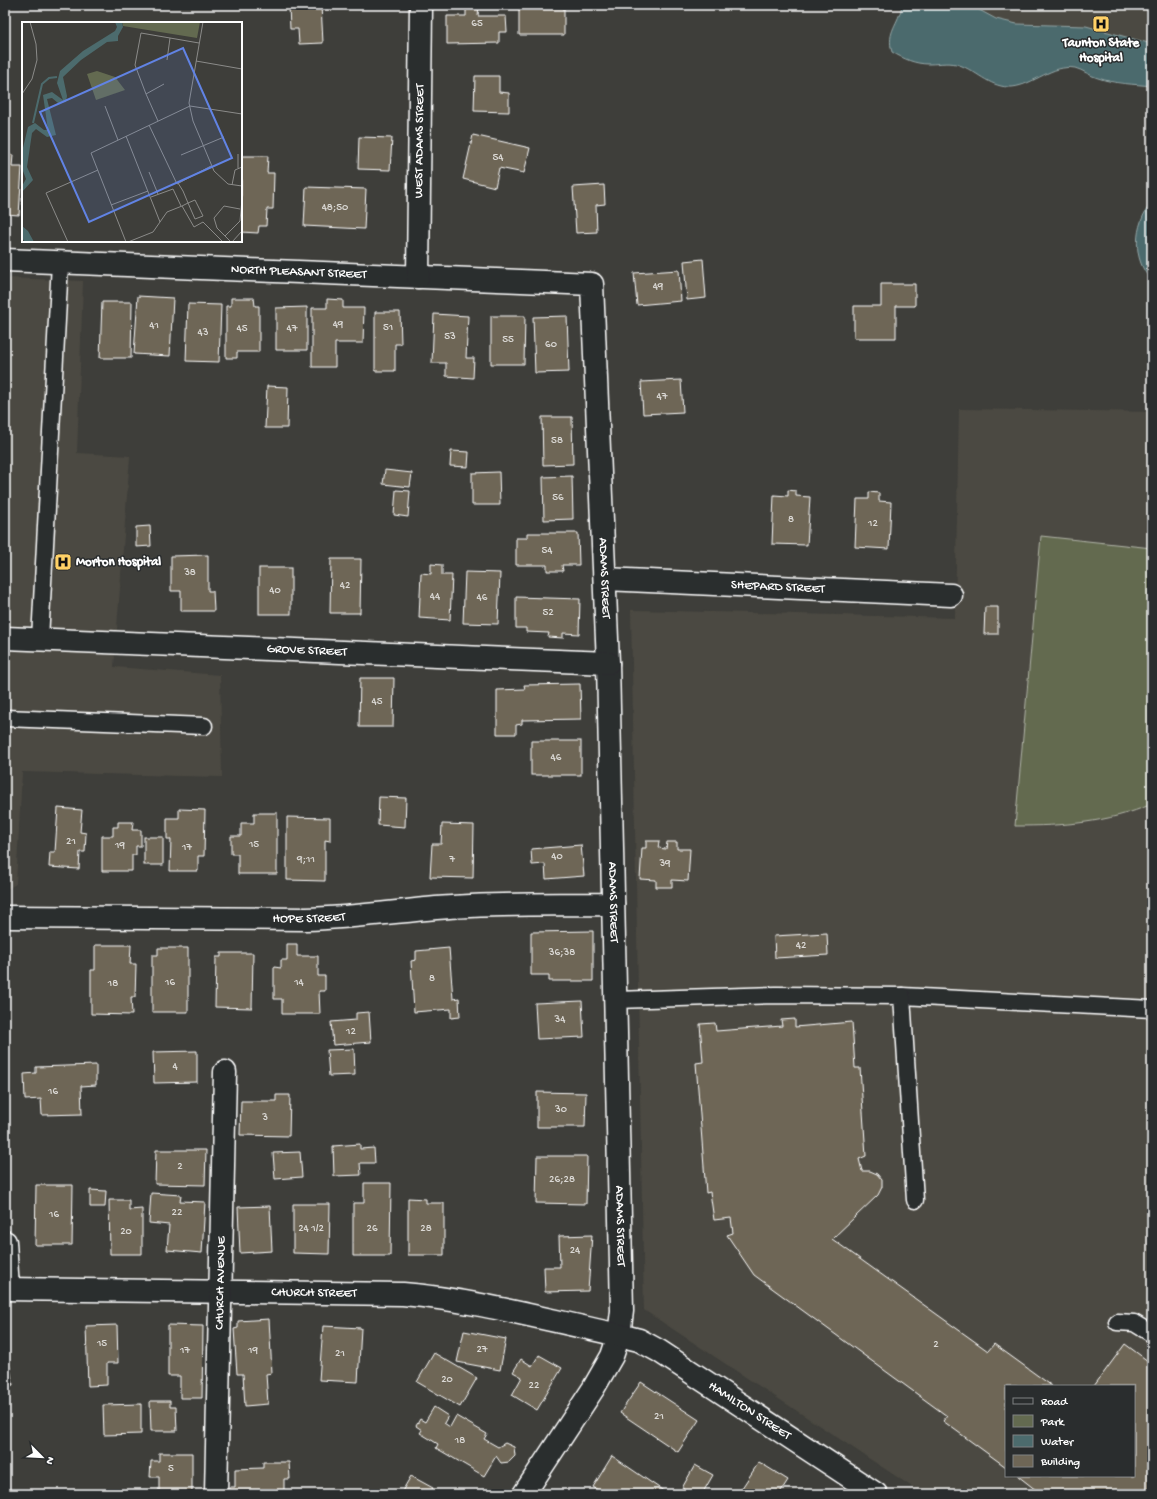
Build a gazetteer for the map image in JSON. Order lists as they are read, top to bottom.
{
  "streets": {
    "street": [
      "WEST ADAMS STREET",
      "NORTH PLEASANT STREET",
      "ADAMS STREET",
      "SHEPARD STREET",
      "GROVE STREET",
      "HOPE STREET",
      "CHURCH AVENUE",
      "CHURCH STREET",
      "HAMILTON STREET"
    ]
  },
  "crossings": [
    ["WEST ADAMS STREET", "NORTH PLEASANT STREET"],
    ["NORTH PLEASANT STREET", "ADAMS STREET"],
    ["ADAMS STREET", "SHEPARD STREET"],
    ["ADAMS STREET", "GROVE STREET"],
    ["ADAMS STREET", "HOPE STREET"],
    ["ADAMS STREET", "CHURCH STREET"],
    ["ADAMS STREET", "HAMILTON STREET"],
    ["CHURCH AVENUE", "CHURCH STREET"],
    ["CHURCH STREET", "HAMILTON STREET"]
  ],
  "places": {
    "hospital": ["Taunton State Hospital", "Morton Hospital"]
  },
  "house_numbers": [
    "65",
    "54",
    "48;50",
    "49",
    "49",
    "41",
    "51",
    "45",
    "47",
    "43",
    "53",
    "55",
    "60",
    "47",
    "58",
    "56",
    "8",
    "12",
    "54",
    "38",
    "42",
    "40",
    "44",
    "46",
    "52",
    "45",
    "46",
    "21",
    "15",
    "19",
    "17",
    "40",
    "9;11",
    "7",
    "39",
    "42",
    "36;38",
    "8",
    "16",
    "14",
    "18",
    "34",
    "12",
    "4",
    "16",
    "30",
    "3",
    "2",
    "26;28",
    "22",
    "16",
    "24 1/2",
    "26",
    "28",
    "20",
    "24",
    "15",
    "2",
    "27",
    "17",
    "19",
    "21",
    "20",
    "22",
    "21",
    "18",
    "5"
  ],
  "legend": [
    "Road",
    "Park",
    "Water",
    "Building"
  ],
  "north": "bottom right"
}
